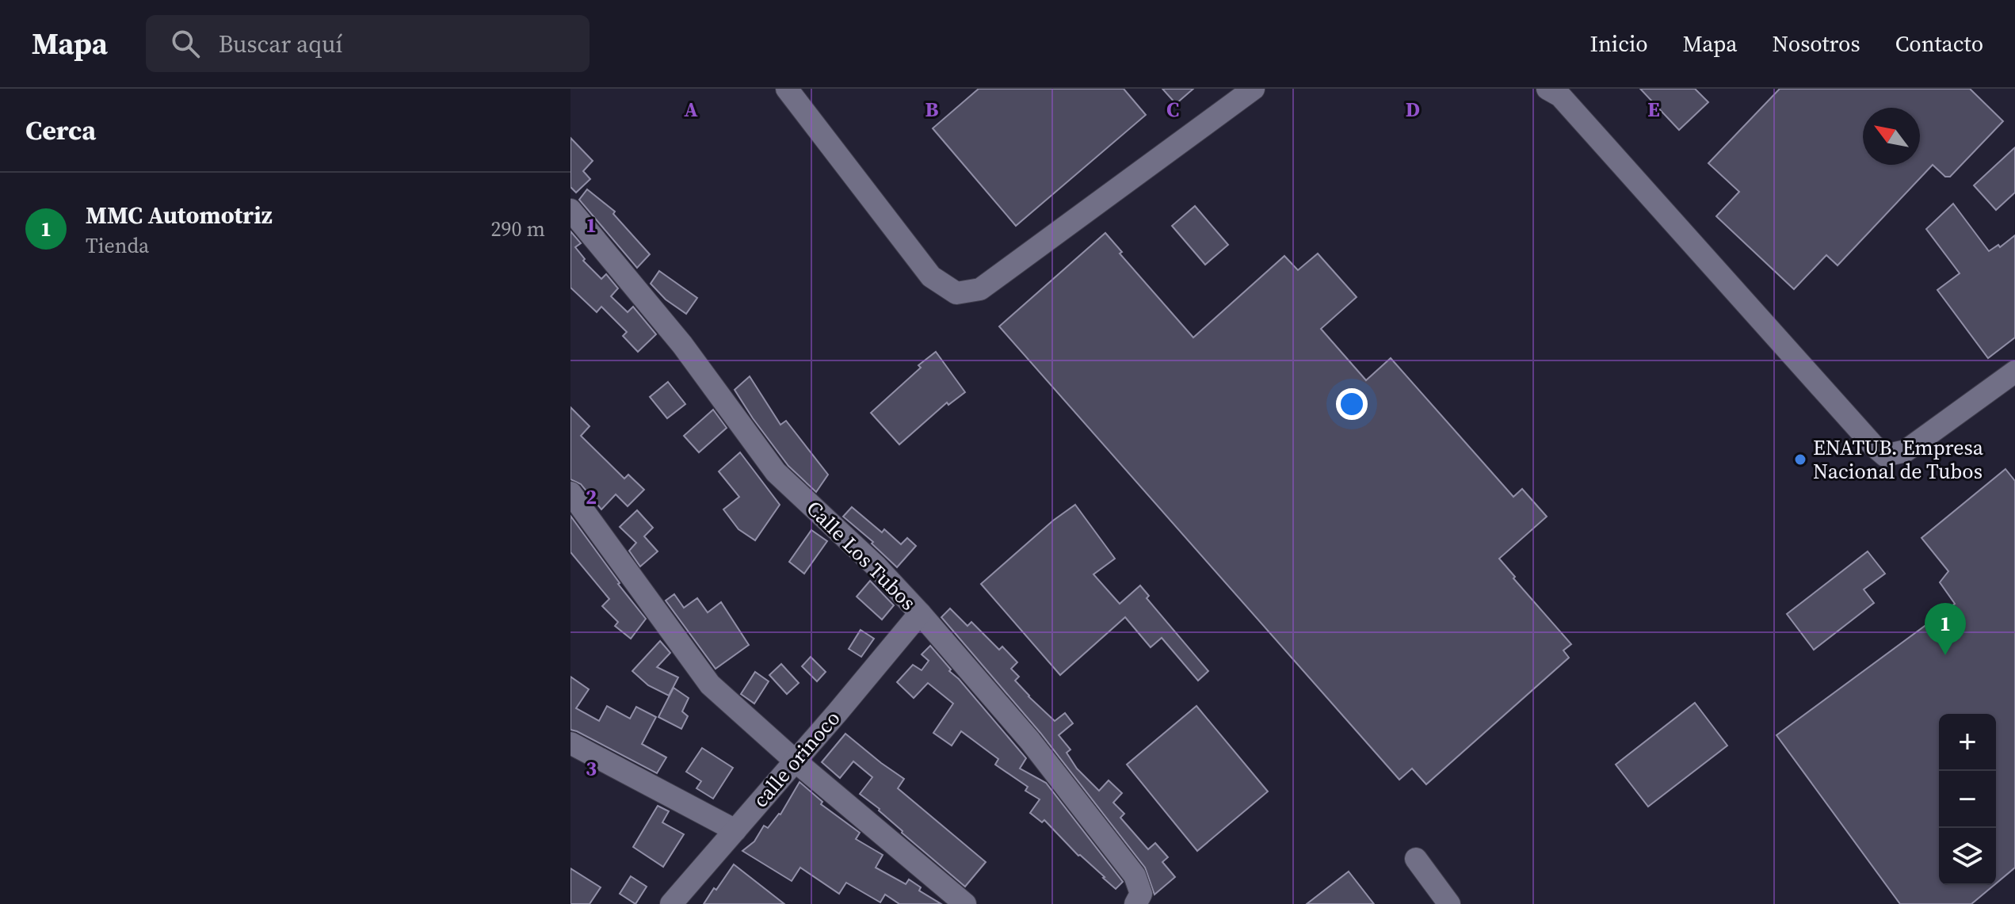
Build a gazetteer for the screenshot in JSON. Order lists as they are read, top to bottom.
{
  "streets": {
    "street": ["Calle Los Tubos", "calle orinoco"]
  },
  "crossings": [
    ["Calle Los Tubos", "calle orinoco"]
  ],
  "places": ["ENATUB. Empresa Nacional de Tubos"],
  "north": "top left",
  "page": {
    "header": "Mapa",
    "search": "Buscar aquí",
    "nav": [
      "Inicio",
      "Mapa",
      "Nosotros",
      "Contacto"
    ],
    "heading": "Cerca",
    "list": [
      {
        "mark": "1",
        "name": "MMC Automotriz",
        "note": "Tienda",
        "value": "290 m"
      }
    ],
    "pins": "1",
    "map_buttons": ["+", "−"]
  },
  "grid": {
    "columns": [
      "A",
      "B",
      "C",
      "D",
      "E"
    ],
    "rows": ["1", "2", "3"]
  }
}
